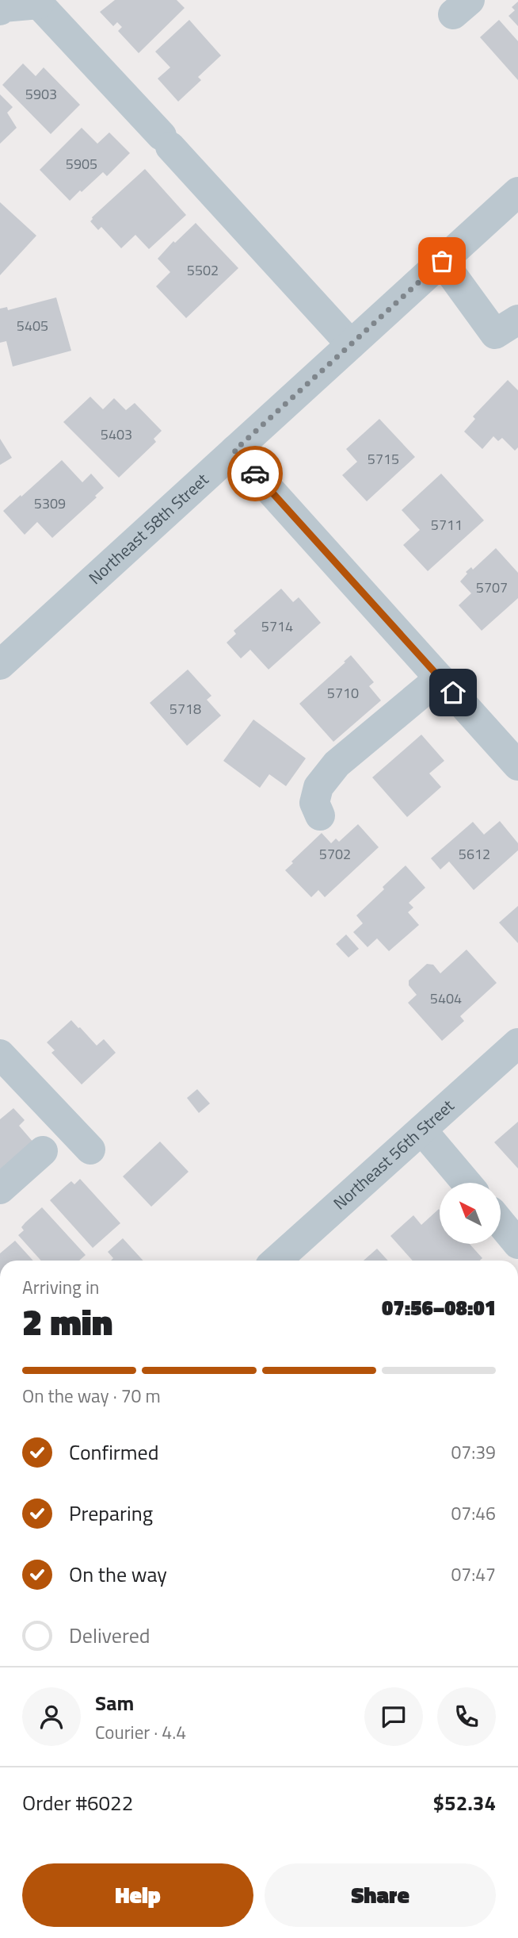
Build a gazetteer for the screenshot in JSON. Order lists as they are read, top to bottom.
{
  "streets": {
    "street": ["Northeast 58th Street", "Northeast 56th Street"]
  },
  "house_numbers": [
    "5903",
    "5905",
    "5502",
    "5405",
    "5403",
    "5715",
    "5309",
    "5711",
    "5707",
    "5714",
    "5710",
    "5718",
    "5702",
    "5612",
    "5404"
  ],
  "north": "top left",
  "page": {
    "heading": ["2 min", "Arriving in", "07:56–08:01"],
    "panel": [
      "Sam",
      "Courier · 4.4",
      "Order #6022",
      "$52.34"
    ],
    "bar": "On the way · 70 m",
    "list": [
      ["Confirmed", "07:39"],
      ["Preparing", "07:46"],
      ["On the way", "07:47"],
      "Delivered"
    ],
    "buttons": ["Help", "Share"]
  }
}
